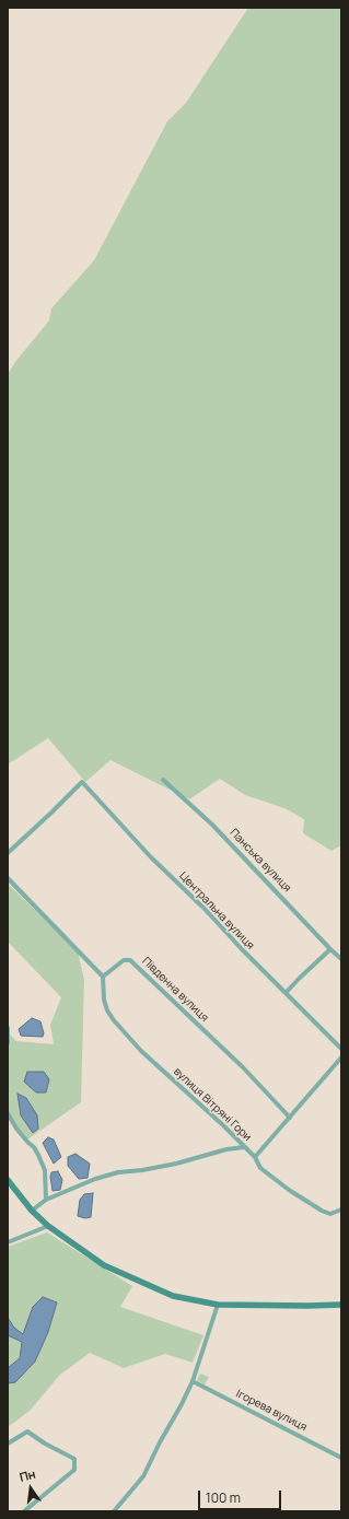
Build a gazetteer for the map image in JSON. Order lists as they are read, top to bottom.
{
  "streets": {
    "street": [
      "Панська вулиця",
      "Центральна вулиця",
      "Південна вулиця",
      "вулиця Вітряні Гори",
      "Ігорева вулиця"
    ]
  },
  "crossings": [
    ["Південна вулиця", "вулиця Вітряні Гори"]
  ],
  "scale_bar": "100 m",
  "north": "top"
}
